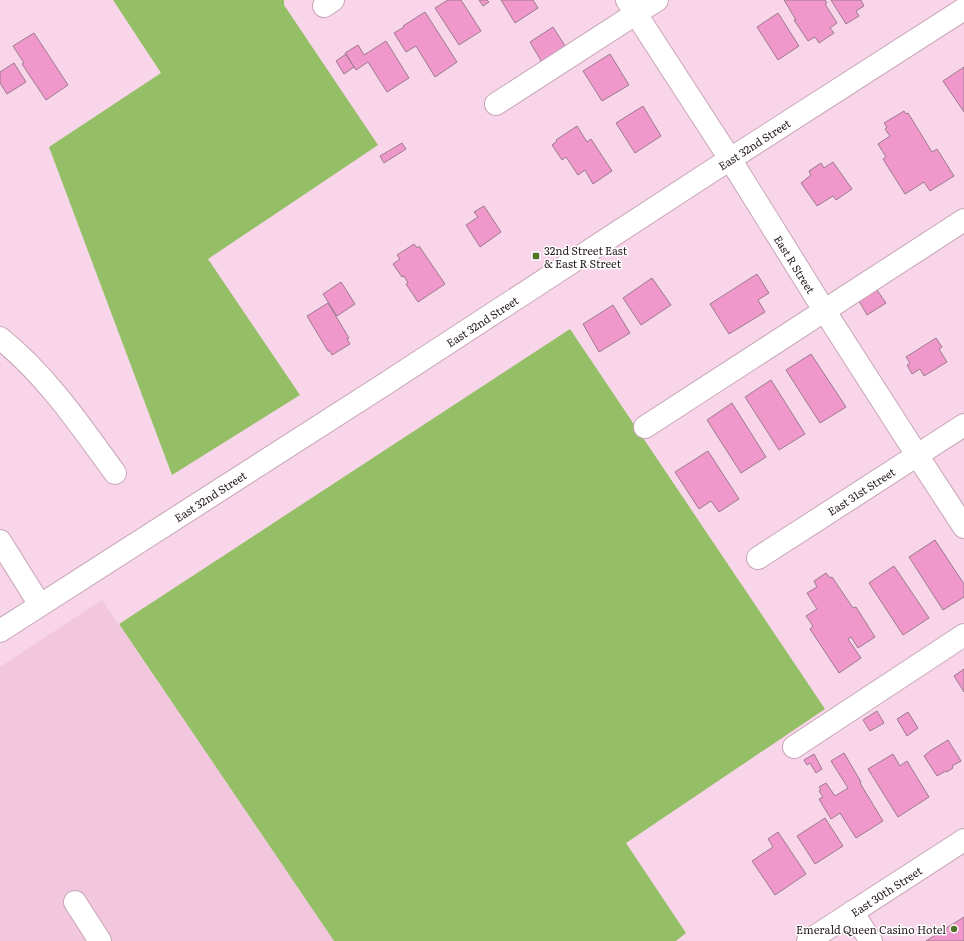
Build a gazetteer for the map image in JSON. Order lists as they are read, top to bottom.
{
  "streets": {
    "street": [
      "East 32nd Street",
      "East R Street",
      "East 31st Street",
      "East 30th Street"
    ]
  },
  "crossings": [
    ["East 32nd Street", "East R Street"],
    ["East R Street", "East 31st Street"]
  ],
  "places": {
    "transit": ["32nd Street East & East R Street"],
    "other": ["Emerald Queen Casino Hotel"]
  }
}
